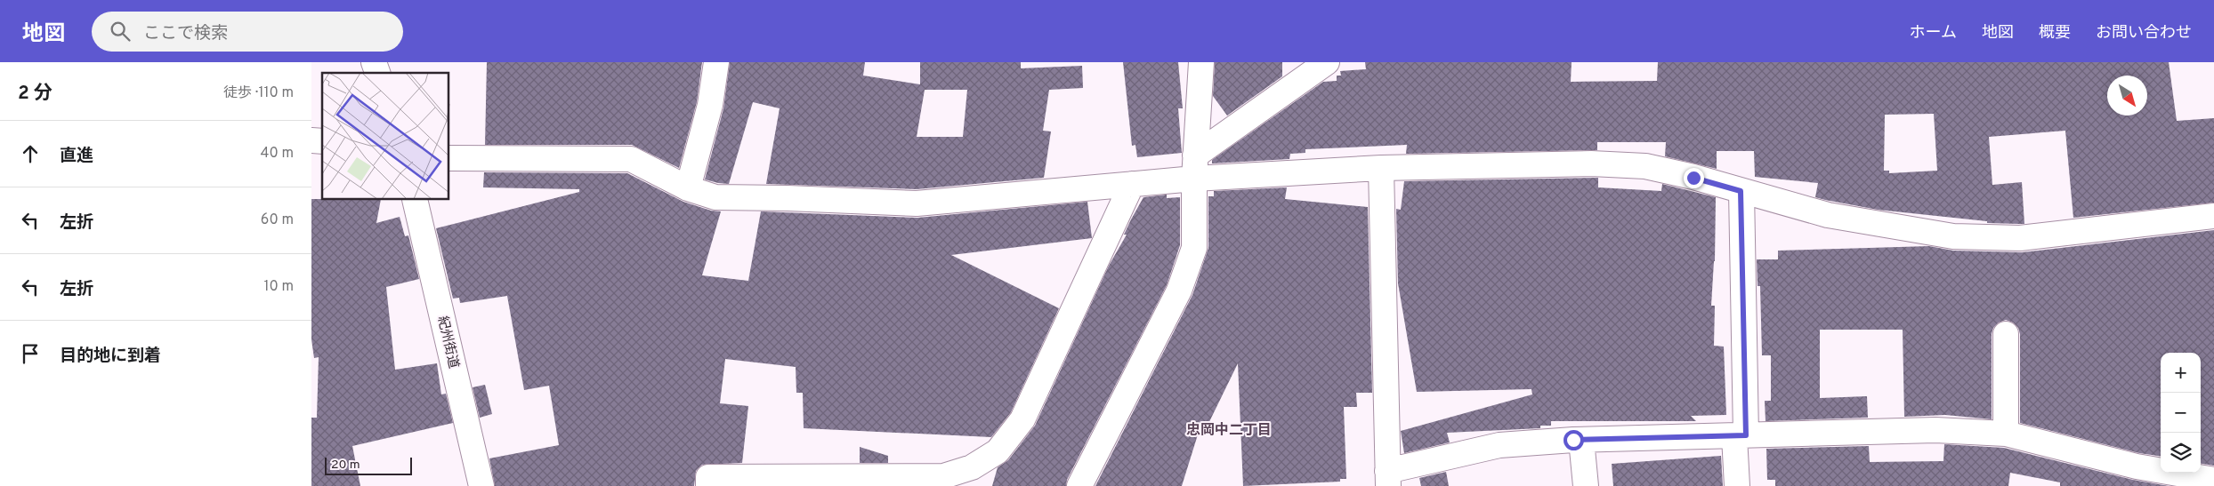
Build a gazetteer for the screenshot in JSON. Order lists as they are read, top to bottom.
{
  "streets": {
    "street": ["紀州街道"]
  },
  "districts": ["忠岡中二丁目"],
  "scale_bar": "20 m",
  "north": "bottom right",
  "page": {
    "header": "地図",
    "search": "ここで検索",
    "nav": [
      "ホーム",
      "地図",
      "概要",
      "お問い合わせ"
    ],
    "heading": ["2 分", "徒歩 · 110 m"],
    "list": [
      ["直進", "40 m"],
      ["左折", "60 m"],
      ["左折", "10 m"],
      "目的地に到着"
    ],
    "map_buttons": ["+", "−"],
    "scale": "20 m"
  }
}
